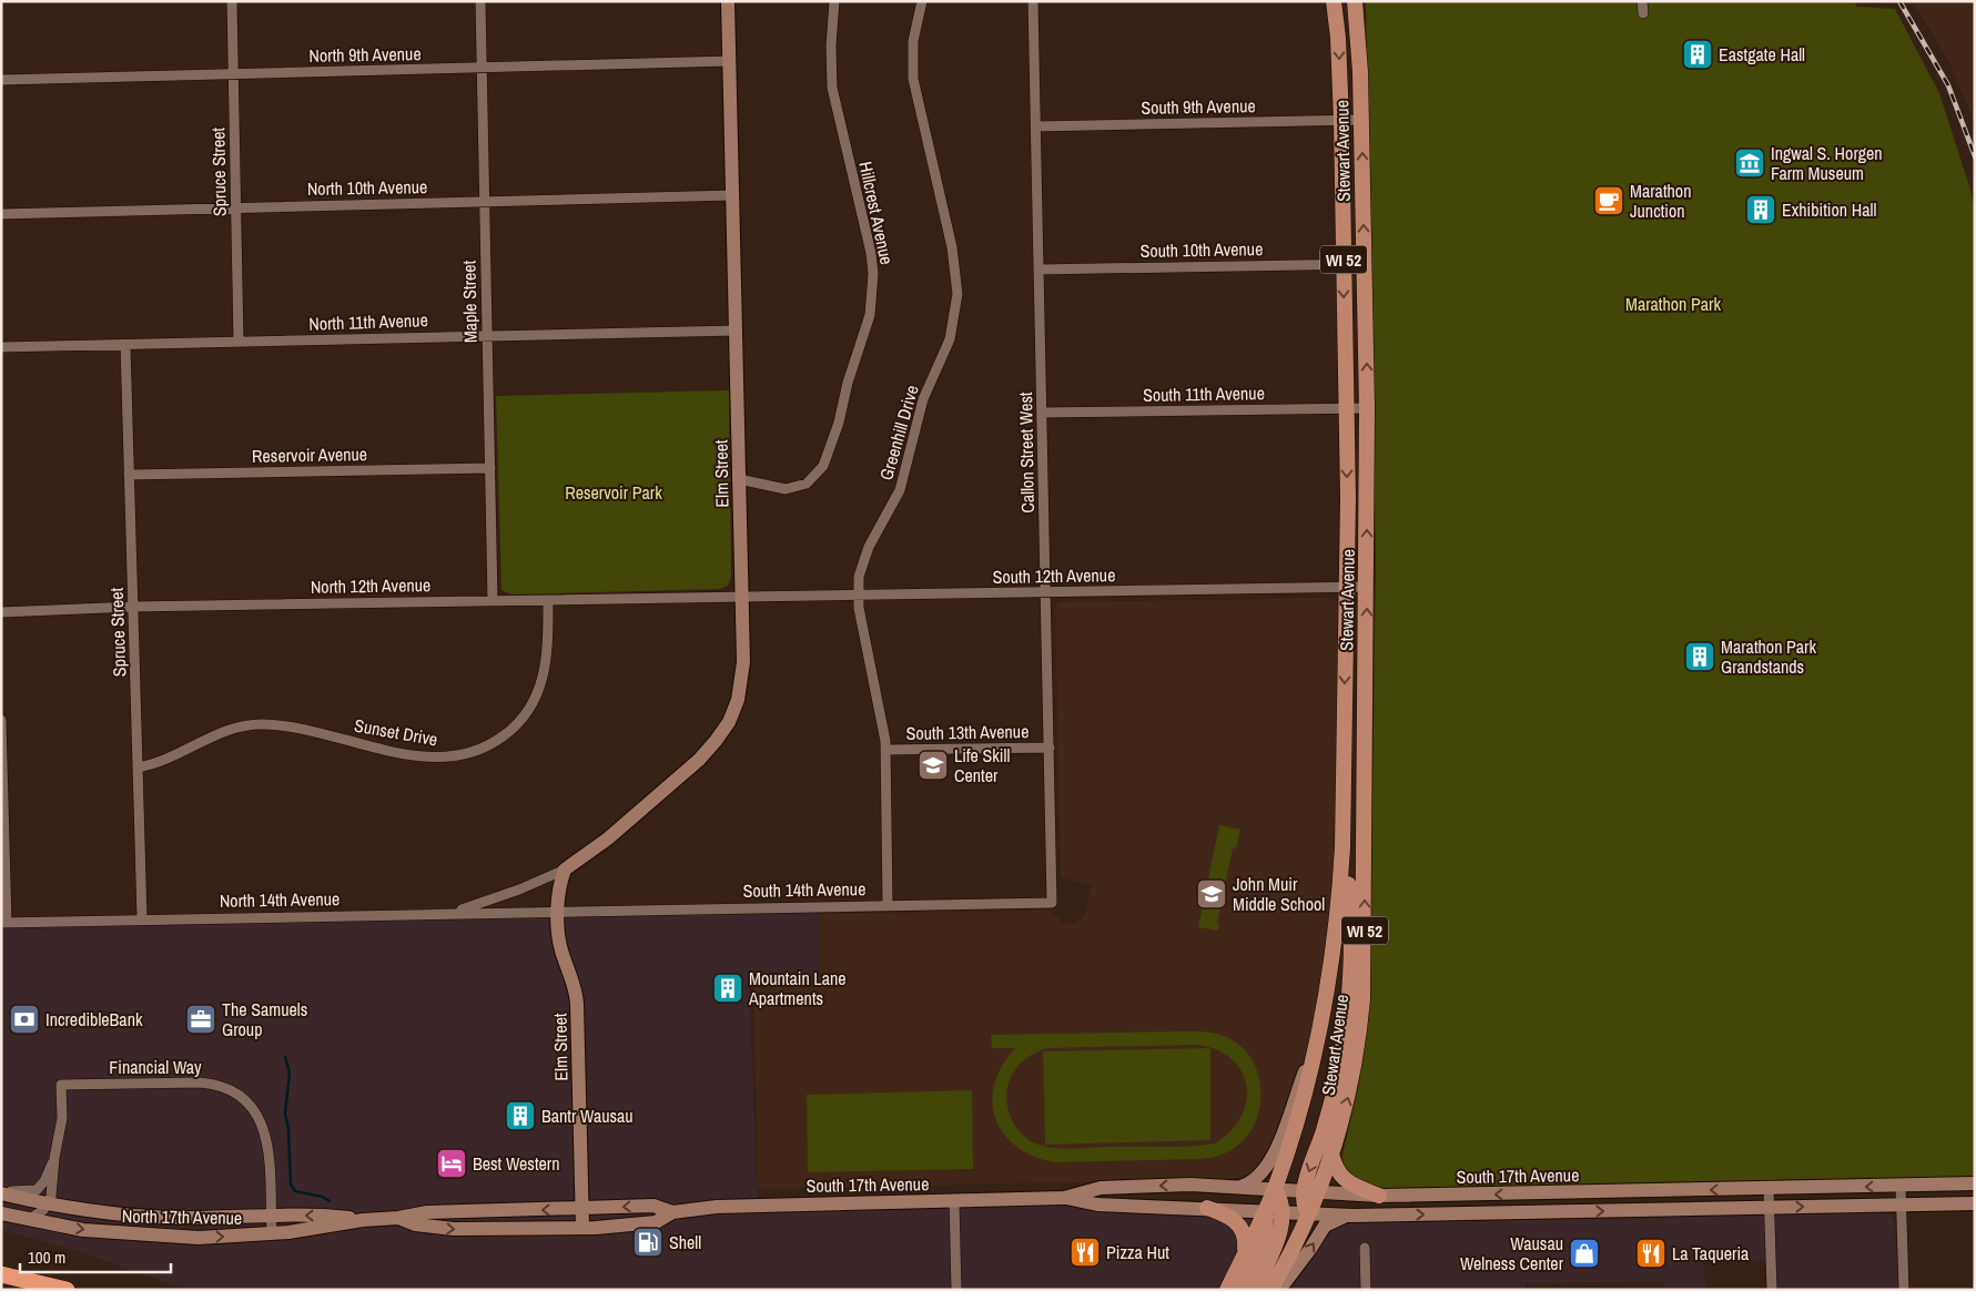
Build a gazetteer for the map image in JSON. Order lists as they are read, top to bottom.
{
  "streets": {
    "main road": [
      "Stewart Avenue",
      "WI 52",
      "Elm Street",
      "South 17th Avenue",
      "North 17th Avenue"
    ],
    "street": [
      "North 9th Avenue",
      "South 9th Avenue",
      "Spruce Street",
      "North 10th Avenue",
      "Hillcrest Avenue",
      "South 10th Avenue",
      "Maple Street",
      "North 11th Avenue",
      "South 11th Avenue",
      "Greenhill Drive",
      "Callon Street West",
      "Reservoir Avenue",
      "South 12th Avenue",
      "North 12th Avenue",
      "Sunset Drive",
      "South 13th Avenue",
      "South 14th Avenue",
      "North 14th Avenue",
      "Financial Way"
    ]
  },
  "crossings": [
    ["North 9th Avenue", "Spruce Street"],
    ["North 9th Avenue", "Maple Street"],
    ["North 9th Avenue", "Elm Street"],
    ["South 9th Avenue", "Stewart Avenue"],
    ["South 9th Avenue", "Callon Street West"],
    ["Stewart Avenue", "South 10th Avenue"],
    ["Stewart Avenue", "WI 52"],
    ["Stewart Avenue", "South 11th Avenue"],
    ["Stewart Avenue", "South 12th Avenue"],
    ["Stewart Avenue", "South 17th Avenue"],
    ["Spruce Street", "North 10th Avenue"],
    ["Spruce Street", "North 11th Avenue"],
    ["Spruce Street", "Reservoir Avenue"],
    ["Spruce Street", "North 12th Avenue"],
    ["Spruce Street", "Sunset Drive"],
    ["Spruce Street", "North 14th Avenue"],
    ["North 10th Avenue", "Maple Street"],
    ["North 10th Avenue", "Elm Street"],
    ["Hillcrest Avenue", "Elm Street"],
    ["South 10th Avenue", "Callon Street West"],
    ["WI 52", "South 17th Avenue"],
    ["Maple Street", "North 11th Avenue"],
    ["Maple Street", "Reservoir Avenue"],
    ["Maple Street", "North 12th Avenue"],
    ["North 11th Avenue", "Elm Street"],
    ["South 11th Avenue", "Callon Street West"],
    ["Greenhill Drive", "South 12th Avenue"],
    ["Greenhill Drive", "South 13th Avenue"],
    ["Greenhill Drive", "South 14th Avenue"],
    ["Callon Street West", "South 12th Avenue"],
    ["Callon Street West", "South 13th Avenue"],
    ["Callon Street West", "South 14th Avenue"],
    ["Elm Street", "South 12th Avenue"],
    ["Elm Street", "North 12th Avenue"],
    ["Elm Street", "South 14th Avenue"],
    ["Elm Street", "North 14th Avenue"],
    ["Elm Street", "South 17th Avenue"],
    ["Elm Street", "North 17th Avenue"],
    ["South 12th Avenue", "North 12th Avenue"],
    ["North 12th Avenue", "Sunset Drive"],
    ["South 14th Avenue", "North 14th Avenue"],
    ["Financial Way", "North 17th Avenue"],
    ["South 17th Avenue", "North 17th Avenue"]
  ],
  "parks": ["Marathon Park", "Reservoir Park"],
  "places": {
    "building": [
      "Eastgate Hall",
      "Exhibition Hall",
      "Marathon Park Grandstands",
      "Mountain Lane Apartments",
      "Bantr Wausau"
    ],
    "museum": ["Ingwal S. Horgen Farm Museum"],
    "cafe": ["Marathon Junction"],
    "school or university": ["Life Skill Center", "John Muir Middle School"],
    "bank": ["IncredibleBank"],
    "office": ["The Samuels Group"],
    "hotel": ["Best Western"],
    "fuel station": ["Shell"],
    "restaurant": ["Pizza Hut", "La Taqueria"],
    "shop": ["Wausau Welness Center"]
  },
  "scale_bar": "100 m"
}
